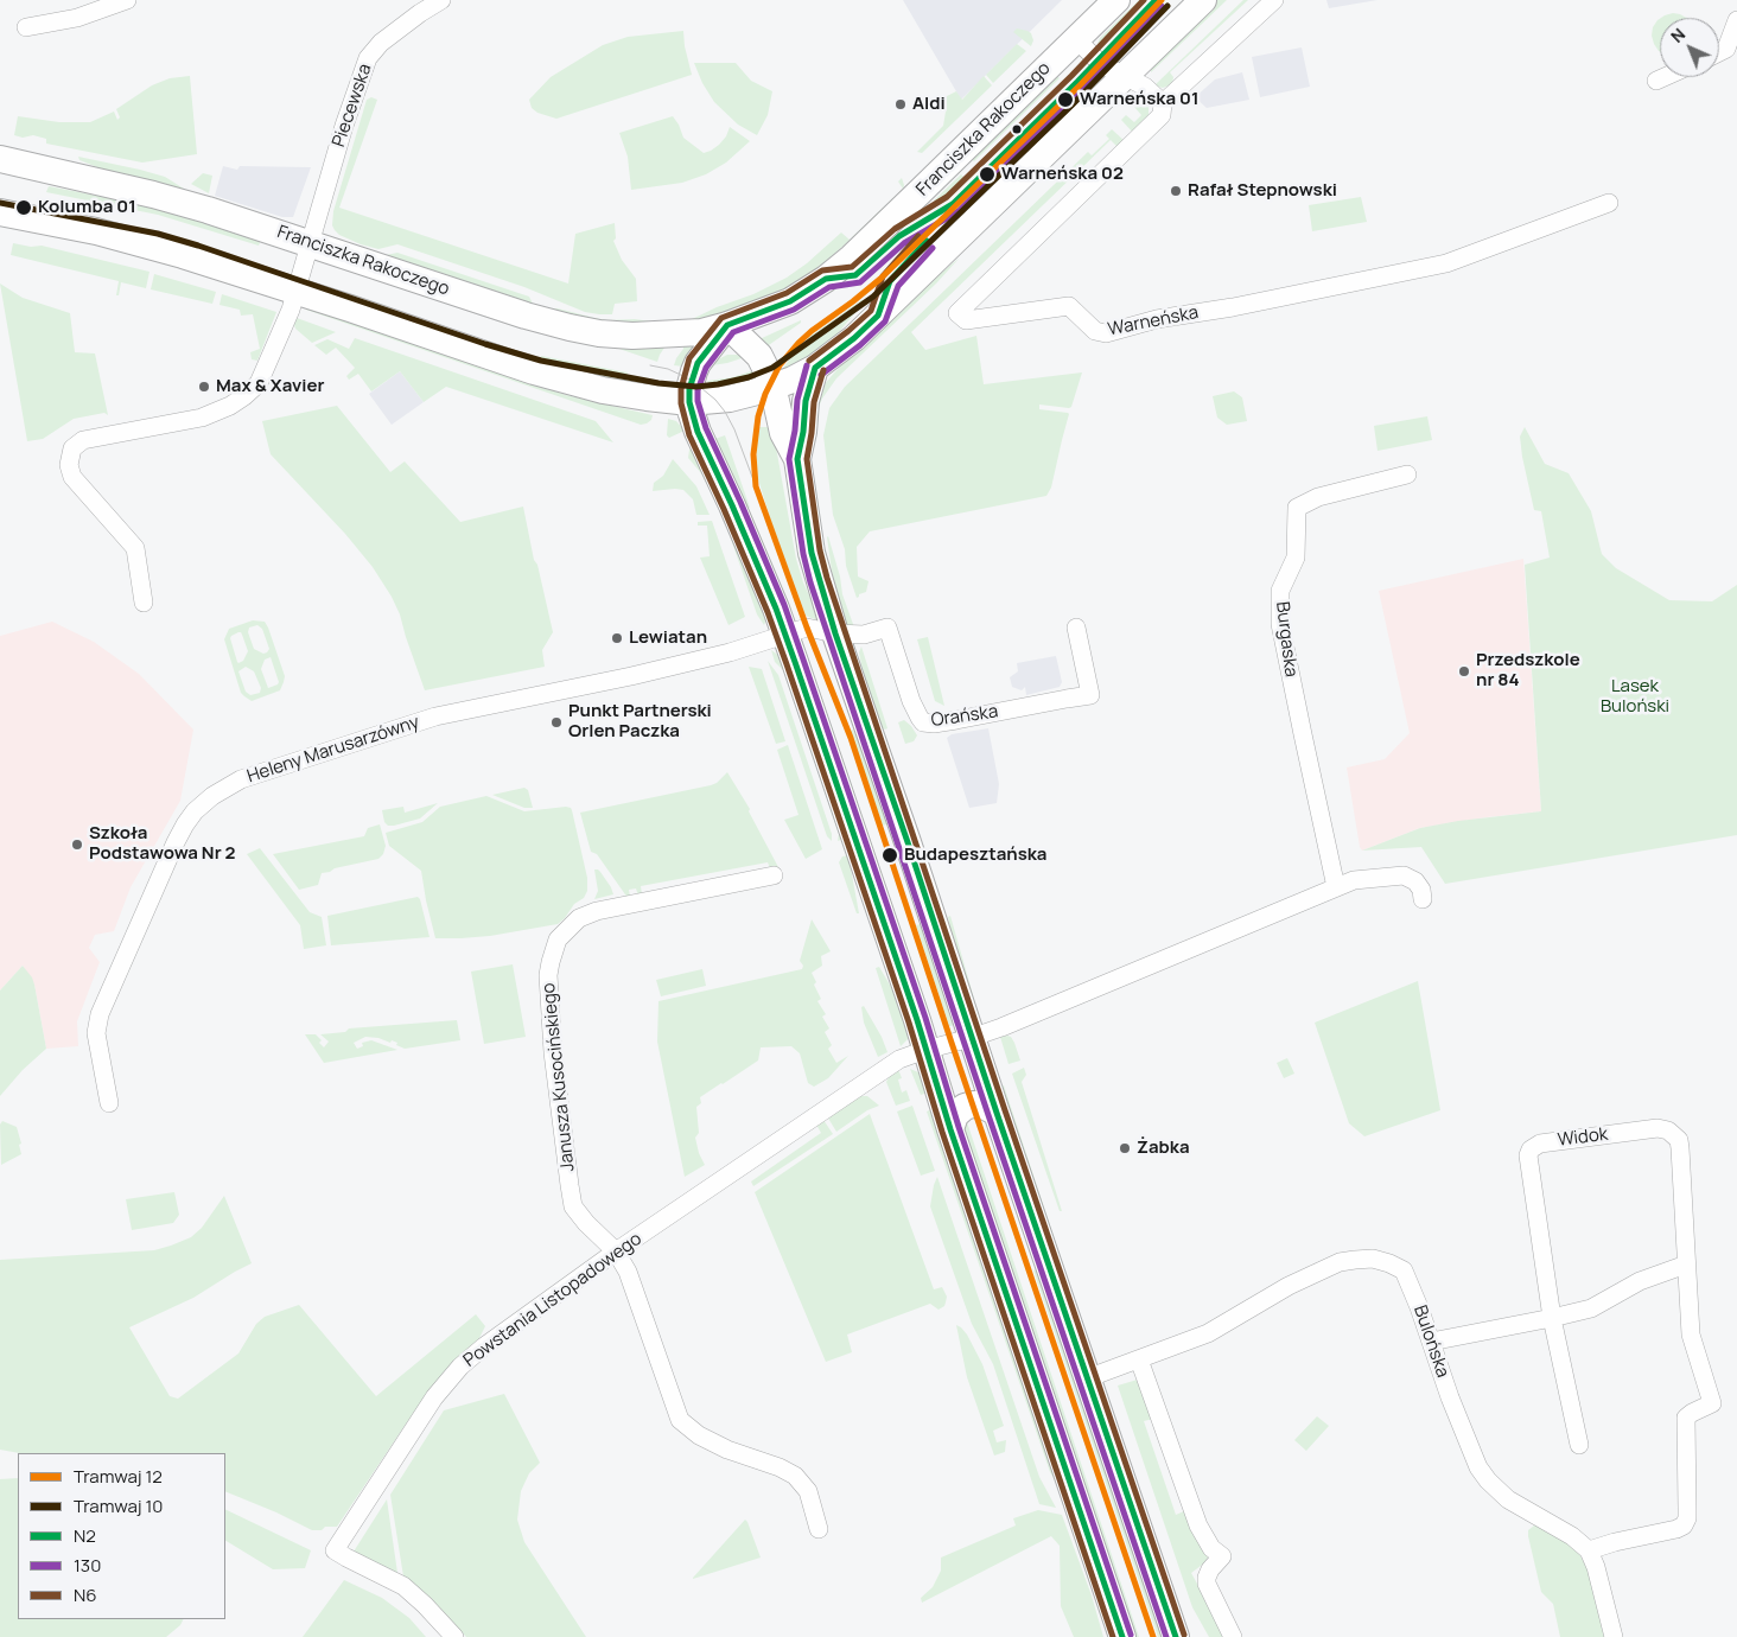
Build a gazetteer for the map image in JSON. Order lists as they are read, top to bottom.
{
  "streets": {
    "main road": ["Franciszka Rakoczego"],
    "street": [
      "Piecewska",
      "Warneńska",
      "Burgaska",
      "Orańska",
      "Heleny Marusarzówny",
      "Janusza Kusocińskiego",
      "Widok",
      "Powstania Listopadowego",
      "Bulońska"
    ]
  },
  "crossings": [
    ["Piecewska", "Franciszka Rakoczego"],
    ["Orańska", "Heleny Marusarzówny"],
    ["Janusza Kusocińskiego", "Powstania Listopadowego"],
    ["Widok", "Bulońska"]
  ],
  "parks": ["Lasek Buloński"],
  "places": [
    "Warneńska 01",
    "Aldi",
    "Warneńska 02",
    "Rafał Stepnowski",
    "Kolumba 01",
    "Max & Xavier",
    "Lewiatan",
    "Przedszkole nr 84",
    "Punkt Partnerski Orlen Paczka",
    "Szkoła Podstawowa Nr 2",
    "Budapesztańska",
    "Żabka"
  ],
  "lines": [
    "tram line 12",
    "transit line N2",
    "transit line N6",
    "tram line 10",
    "transit line 130"
  ],
  "legend": [
    "Tramwaj 12",
    "Tramwaj 10",
    "N2",
    "130",
    "N6"
  ],
  "north": "top left"
}
